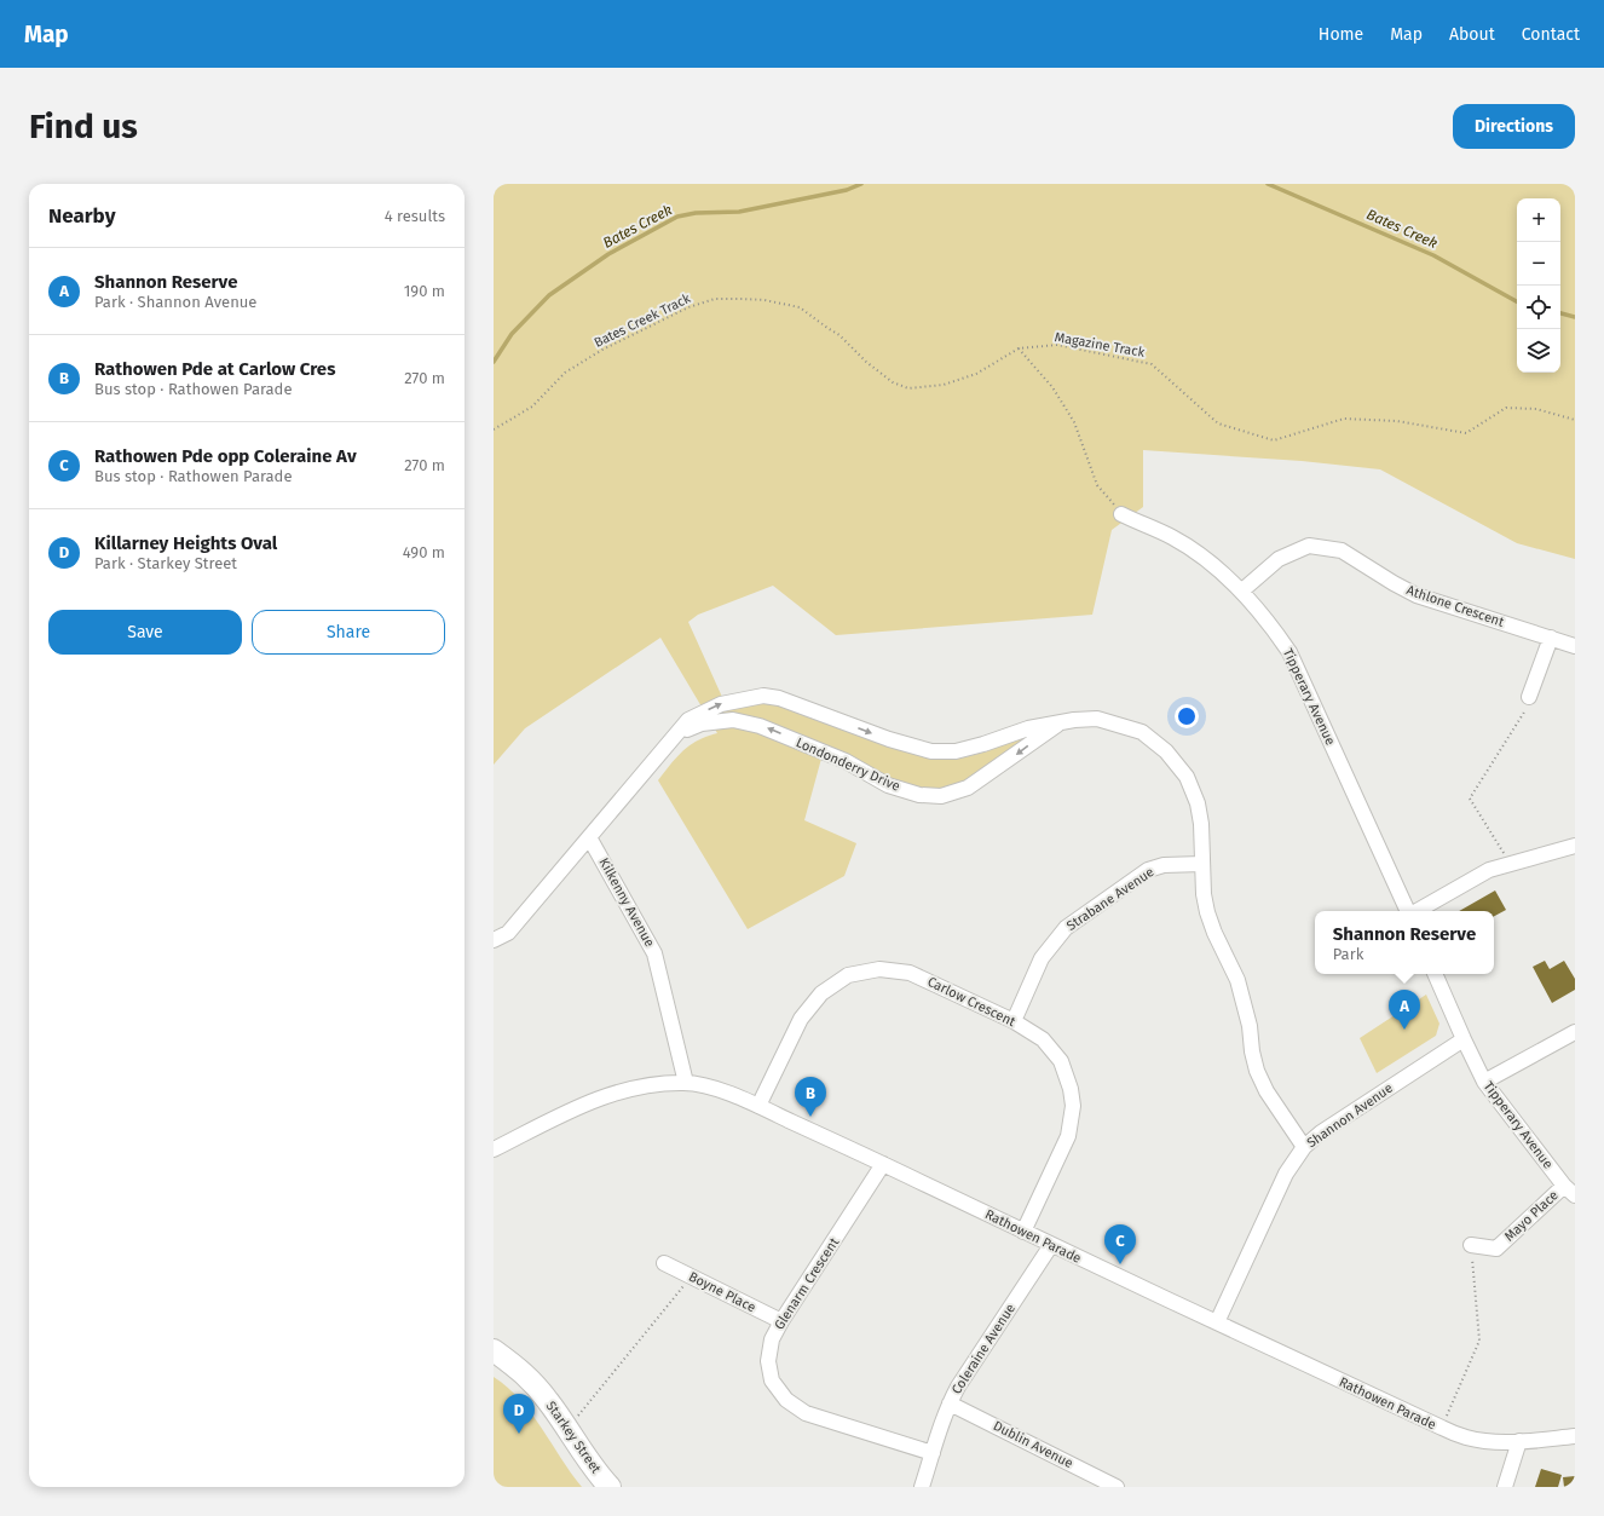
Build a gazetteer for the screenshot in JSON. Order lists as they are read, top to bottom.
{
  "streets": {
    "street": [
      "Athlone Crescent",
      "Tipperary Avenue",
      "Londonderry Drive",
      "Strabane Avenue",
      "Kilkenny Avenue",
      "Carlow Crescent",
      "Shannon Avenue",
      "Mayo Place",
      "Rathowen Parade",
      "Glenarm Crescent",
      "Boyne Place",
      "Coleraine Avenue",
      "Starkey Street",
      "Dublin Avenue"
    ],
    "path": ["Bates Creek Track", "Magazine Track"]
  },
  "crossings": [
    ["Bates Creek Track", "Magazine Track"],
    ["Athlone Crescent", "Tipperary Avenue"],
    ["Tipperary Avenue", "Shannon Avenue"],
    ["Tipperary Avenue", "Mayo Place"],
    ["Londonderry Drive", "Strabane Avenue"],
    ["Londonderry Drive", "Kilkenny Avenue"],
    ["Londonderry Drive", "Shannon Avenue"],
    ["Strabane Avenue", "Carlow Crescent"],
    ["Kilkenny Avenue", "Rathowen Parade"],
    ["Carlow Crescent", "Rathowen Parade"],
    ["Shannon Avenue", "Rathowen Parade"],
    ["Rathowen Parade", "Glenarm Crescent"],
    ["Rathowen Parade", "Coleraine Avenue"],
    ["Glenarm Crescent", "Boyne Place"],
    ["Glenarm Crescent", "Coleraine Avenue"],
    ["Coleraine Avenue", "Dublin Avenue"]
  ],
  "water": ["Bates Creek"],
  "page": {
    "header": "Map",
    "nav": [
      "Home",
      "Map",
      "About",
      "Contact"
    ],
    "buttons": [
      "Directions",
      ["Save", "Share"]
    ],
    "title": "Find us",
    "heading": ["Nearby", "4 results"],
    "map_buttons": ["+", "−"],
    "list": [
      {
        "mark": "A",
        "name": "Shannon Reserve",
        "note": "Park · Shannon Avenue",
        "value": "190 m"
      },
      {
        "mark": "B",
        "name": "Rathowen Pde at Carlow Cres",
        "note": "Bus stop · Rathowen Parade",
        "value": "270 m"
      },
      {
        "mark": "C",
        "name": "Rathowen Pde opp Coleraine Av",
        "note": "Bus stop · Rathowen Parade",
        "value": "270 m"
      },
      {
        "mark": "D",
        "name": "Killarney Heights Oval",
        "note": "Park · Starkey Street",
        "value": "490 m"
      }
    ],
    "popup": ["Shannon Reserve", "Park"],
    "pins": [
      "A",
      "B",
      "C",
      "D"
    ]
  }
}
